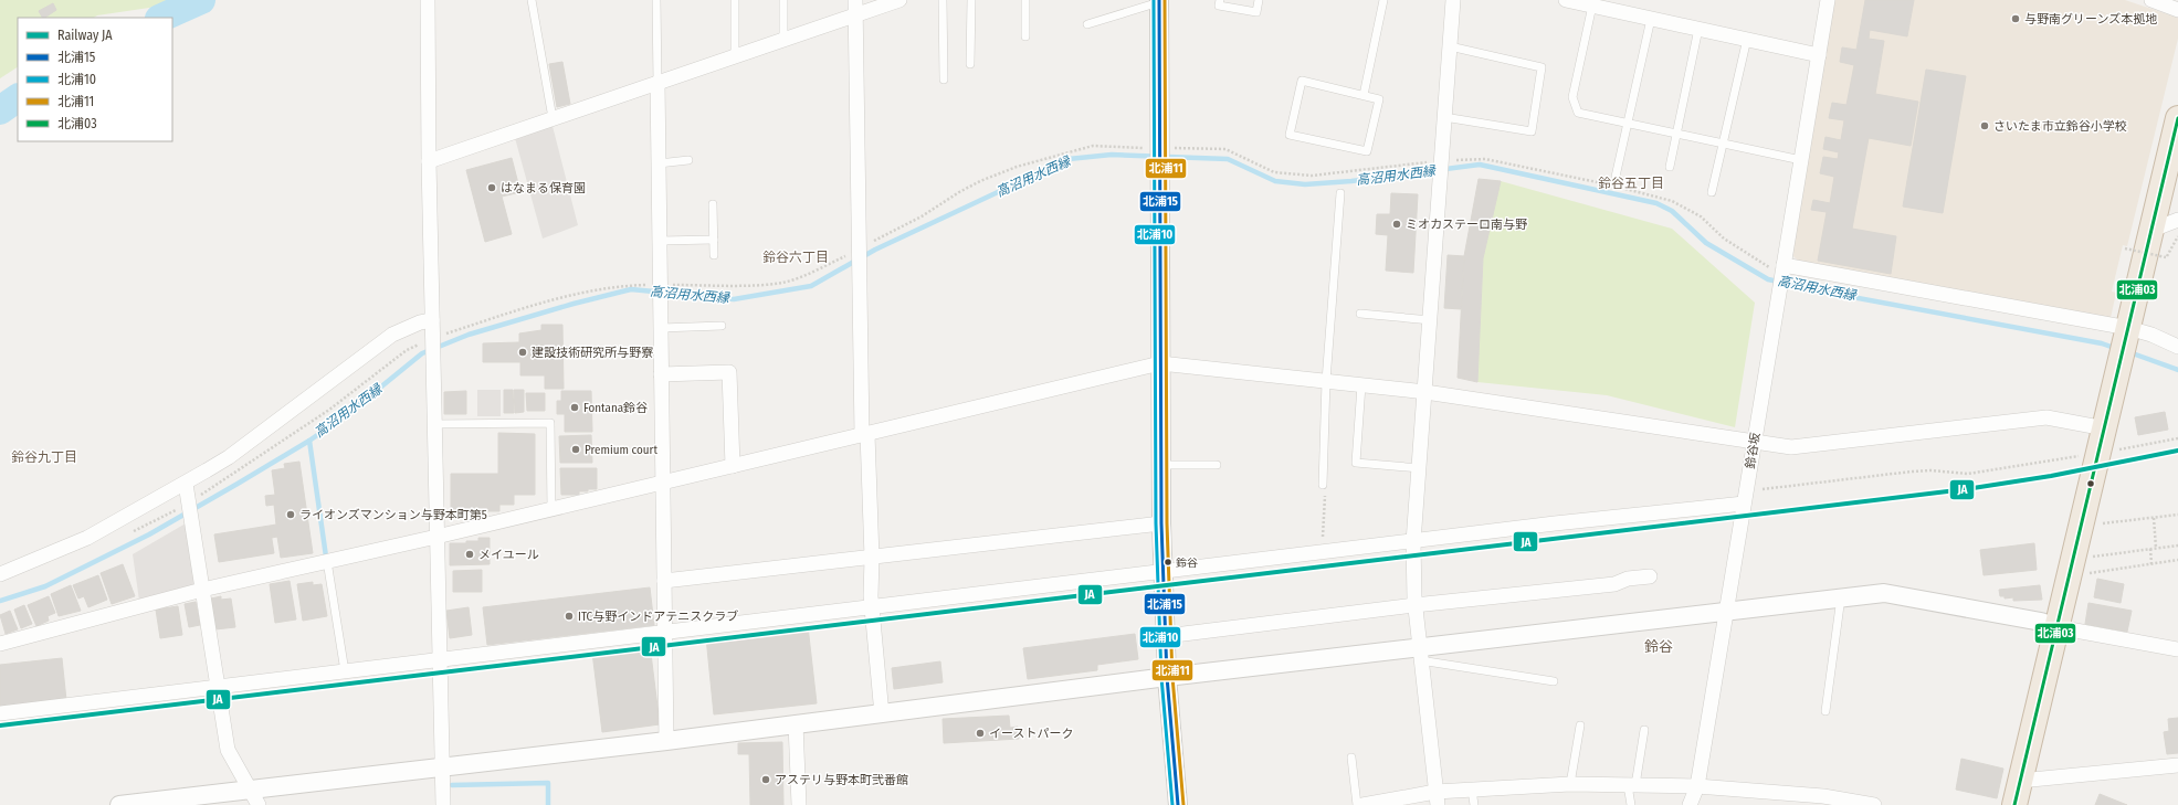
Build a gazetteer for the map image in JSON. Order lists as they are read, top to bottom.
{
  "streets": {
    "street": ["鈴谷坂"]
  },
  "districts": [
    "鈴谷五丁目",
    "鈴谷六丁目",
    "鈴谷九丁目",
    "鈴谷"
  ],
  "water": ["高沼用水西縁"],
  "places": [
    "与野南グリーンズ本拠地",
    "さいたま市立鈴谷小学校",
    "はなまる保育園",
    "ミオカステーロ南与野",
    "建設技術研究所与野寮",
    "Fontana鈴谷",
    "Premium court",
    "ライオンズマンション与野本町第5",
    "メイユール",
    "鈴谷",
    "ITC与野インドアテニスクラブ",
    "イーストパーク",
    "アステリ与野本町弐番館"
  ],
  "lines": [
    "transit line 北浦15",
    "transit line 北浦10",
    "transit line 北浦11",
    "transit line 北浦03",
    "rail line JA"
  ],
  "legend": [
    "Railway JA",
    "北浦15",
    "北浦10",
    "北浦11",
    "北浦03"
  ]
}
